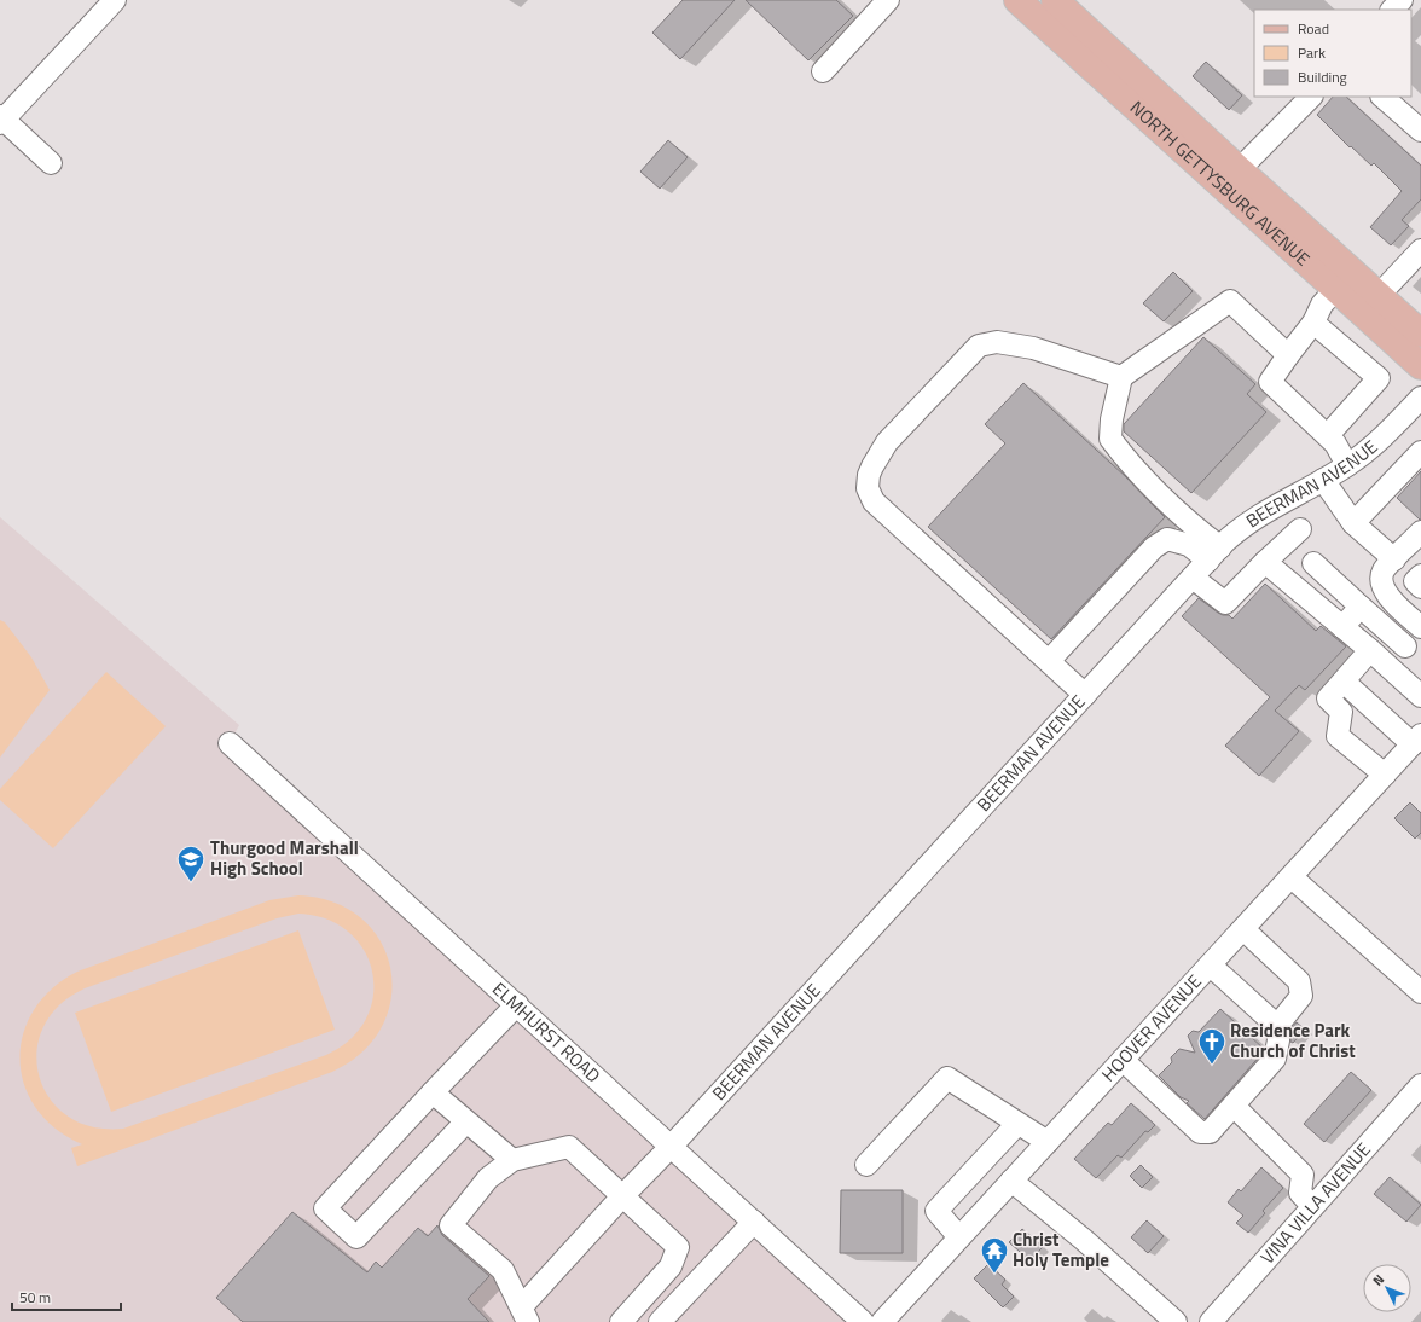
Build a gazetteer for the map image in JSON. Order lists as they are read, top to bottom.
{
  "streets": {
    "main road": ["NORTH GETTYSBURG AVENUE"],
    "street": [
      "BEERMAN AVENUE",
      "HOOVER AVENUE",
      "ELMHURST ROAD",
      "VINA VILLA AVENUE"
    ]
  },
  "crossings": [
    ["BEERMAN AVENUE", "ELMHURST ROAD"]
  ],
  "places": {
    "school or university": ["Thurgood Marshall High School"],
    "church": ["Residence Park Church of Christ"],
    "temple": ["Christ Holy Temple"]
  },
  "legend": ["Road", "Park", "Building"],
  "scale_bar": "50 m",
  "north": "top left"
}
